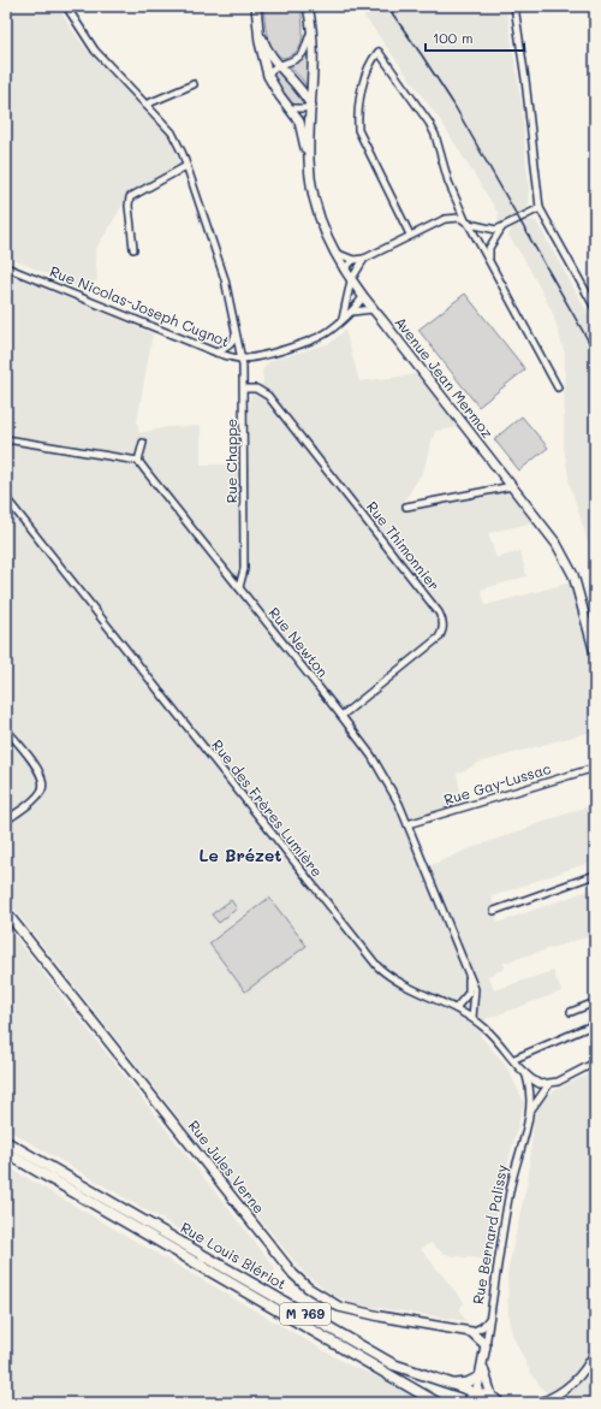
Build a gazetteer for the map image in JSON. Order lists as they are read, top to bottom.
{
  "streets": {
    "main road": [
      "Avenue Jean Mermoz",
      "Rue Jules Verne",
      "Rue Bernard Palissy",
      "Rue Louis Blériot",
      "M 769"
    ],
    "street": [
      "Rue Nicolas-Joseph Cugnot",
      "Rue Chappe",
      "Rue Thimonnier",
      "Rue Newton",
      "Rue Gay-Lussac",
      "Rue des Frères Lumière"
    ]
  },
  "crossings": [
    ["Rue Nicolas-Joseph Cugnot", "Avenue Jean Mermoz"],
    ["Rue Nicolas-Joseph Cugnot", "Rue Chappe"],
    ["Rue Chappe", "Rue Thimonnier"],
    ["Rue Chappe", "Rue Newton"],
    ["Rue Thimonnier", "Rue Newton"],
    ["Rue Newton", "Rue Gay-Lussac"],
    ["Rue Newton", "Rue des Frères Lumière"],
    ["Rue des Frères Lumière", "Rue Bernard Palissy"],
    ["Rue Bernard Palissy", "Rue Louis Blériot"]
  ],
  "districts": ["Le Brézet"],
  "scale_bar": "100 m"
}
